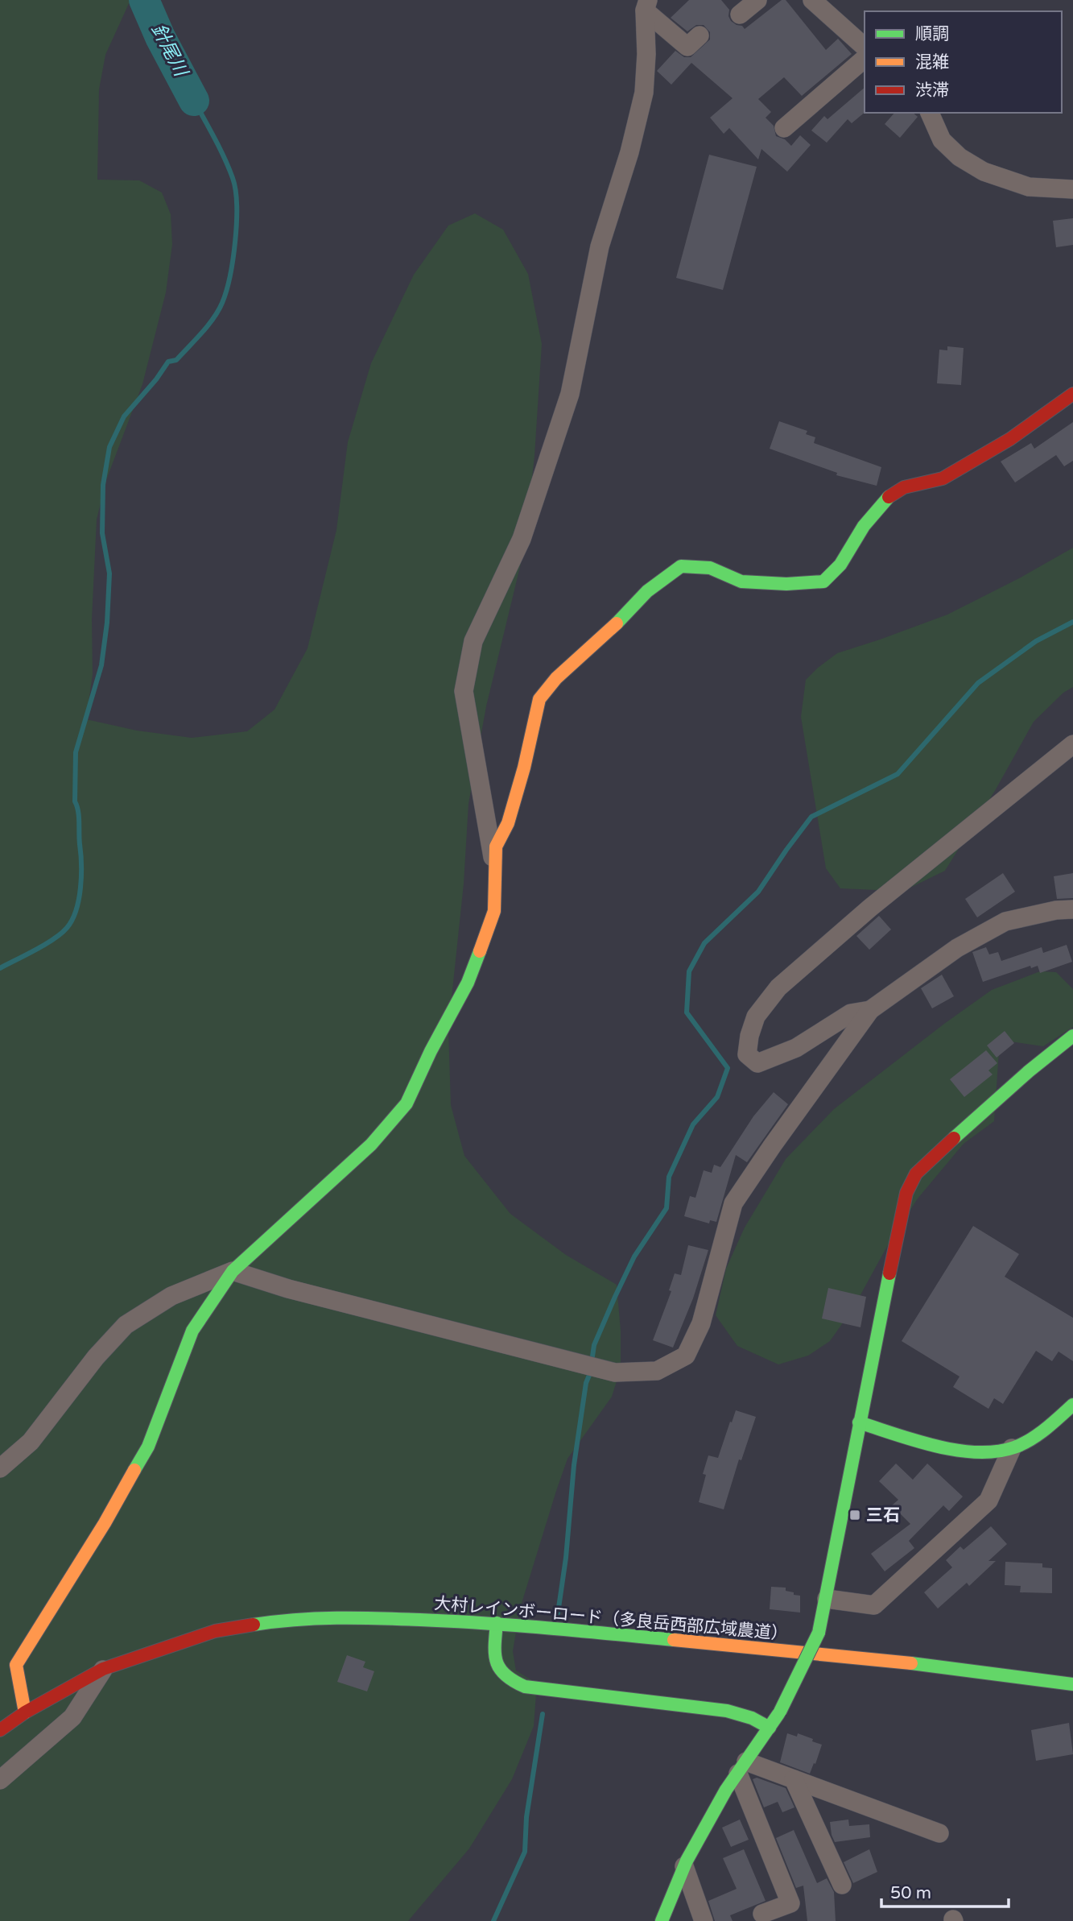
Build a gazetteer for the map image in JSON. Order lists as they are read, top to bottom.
{
  "streets": {
    "street": ["大村レインボーロード（多良岳西部広域農道）"]
  },
  "water": ["針尾川"],
  "places": {
    "transit": ["三石"]
  },
  "legend": ["順調", "混雑", "渋滞"],
  "scale_bar": "50 m"
}
